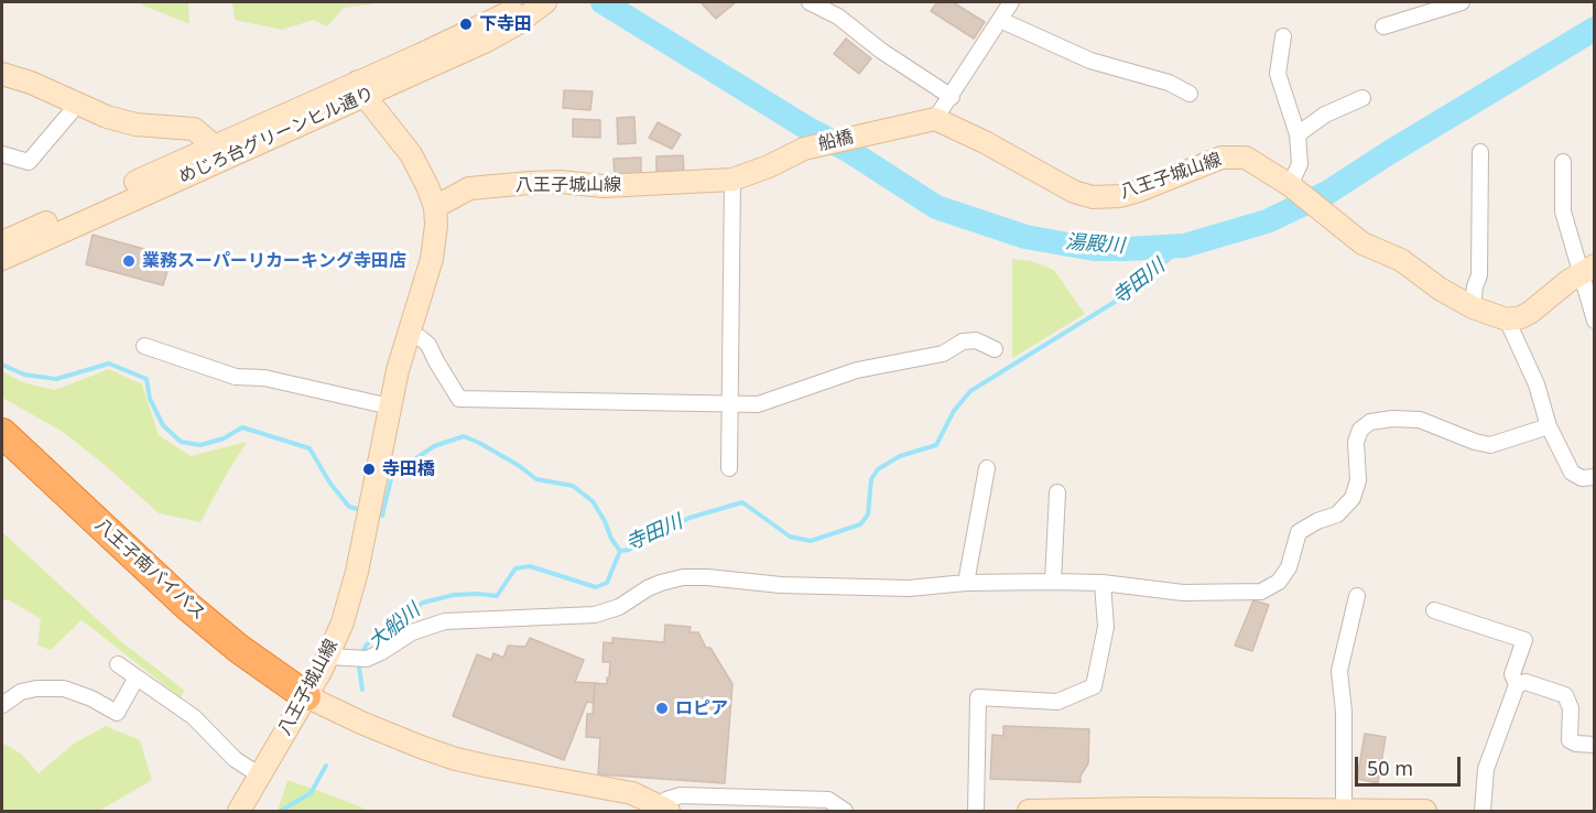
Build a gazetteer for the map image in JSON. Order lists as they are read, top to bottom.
{
  "streets": {
    "highway": ["八王子南バイパス"],
    "street": ["めじろ台グリーンヒル通り", "船橋", "八王子城山線"]
  },
  "crossings": [
    ["船橋", "八王子城山線"],
    ["八王子城山線", "八王子南バイパス"]
  ],
  "water": ["湯殿川", "寺田川", "大船川"],
  "places": [
    "下寺田",
    "業務スーパーリカーキング寺田店",
    "寺田橋",
    "ロピア"
  ],
  "scale_bar": "50 m"
}
